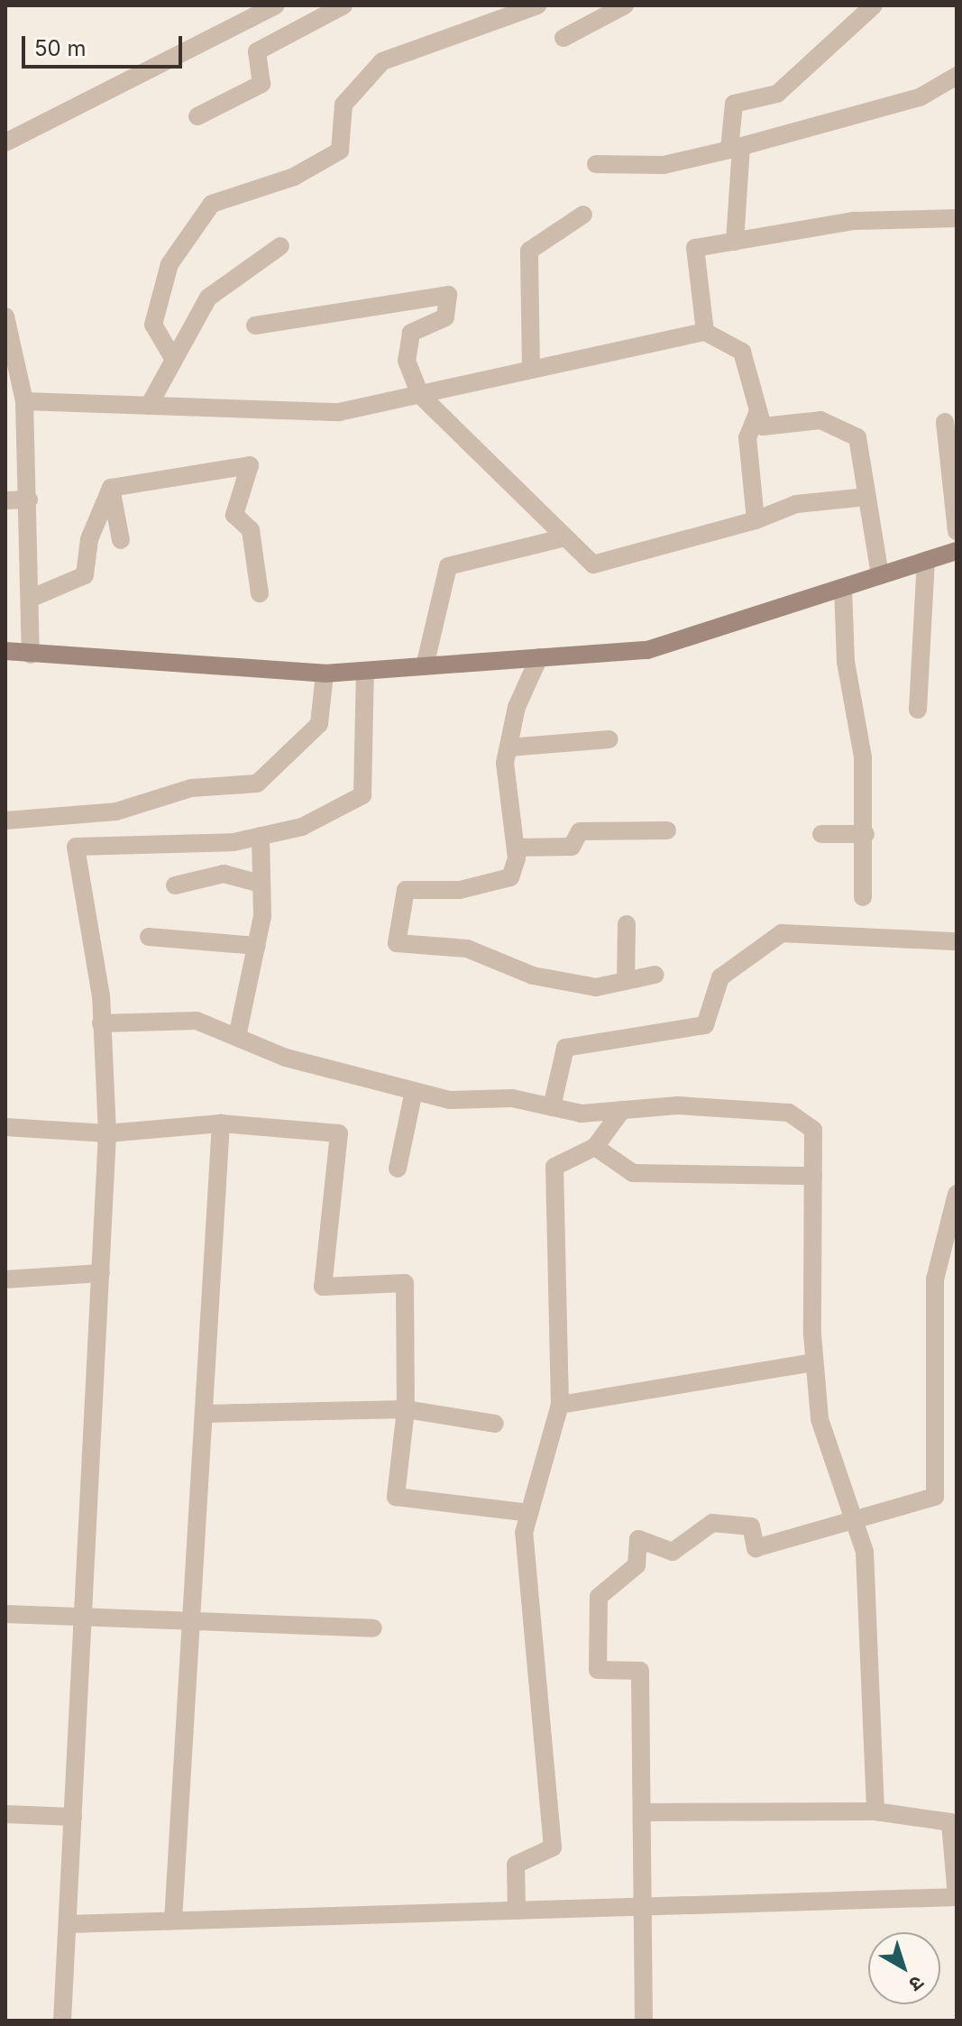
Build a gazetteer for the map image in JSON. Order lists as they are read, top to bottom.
{
  "scale_bar": "50 m",
  "north": "bottom right"
}
